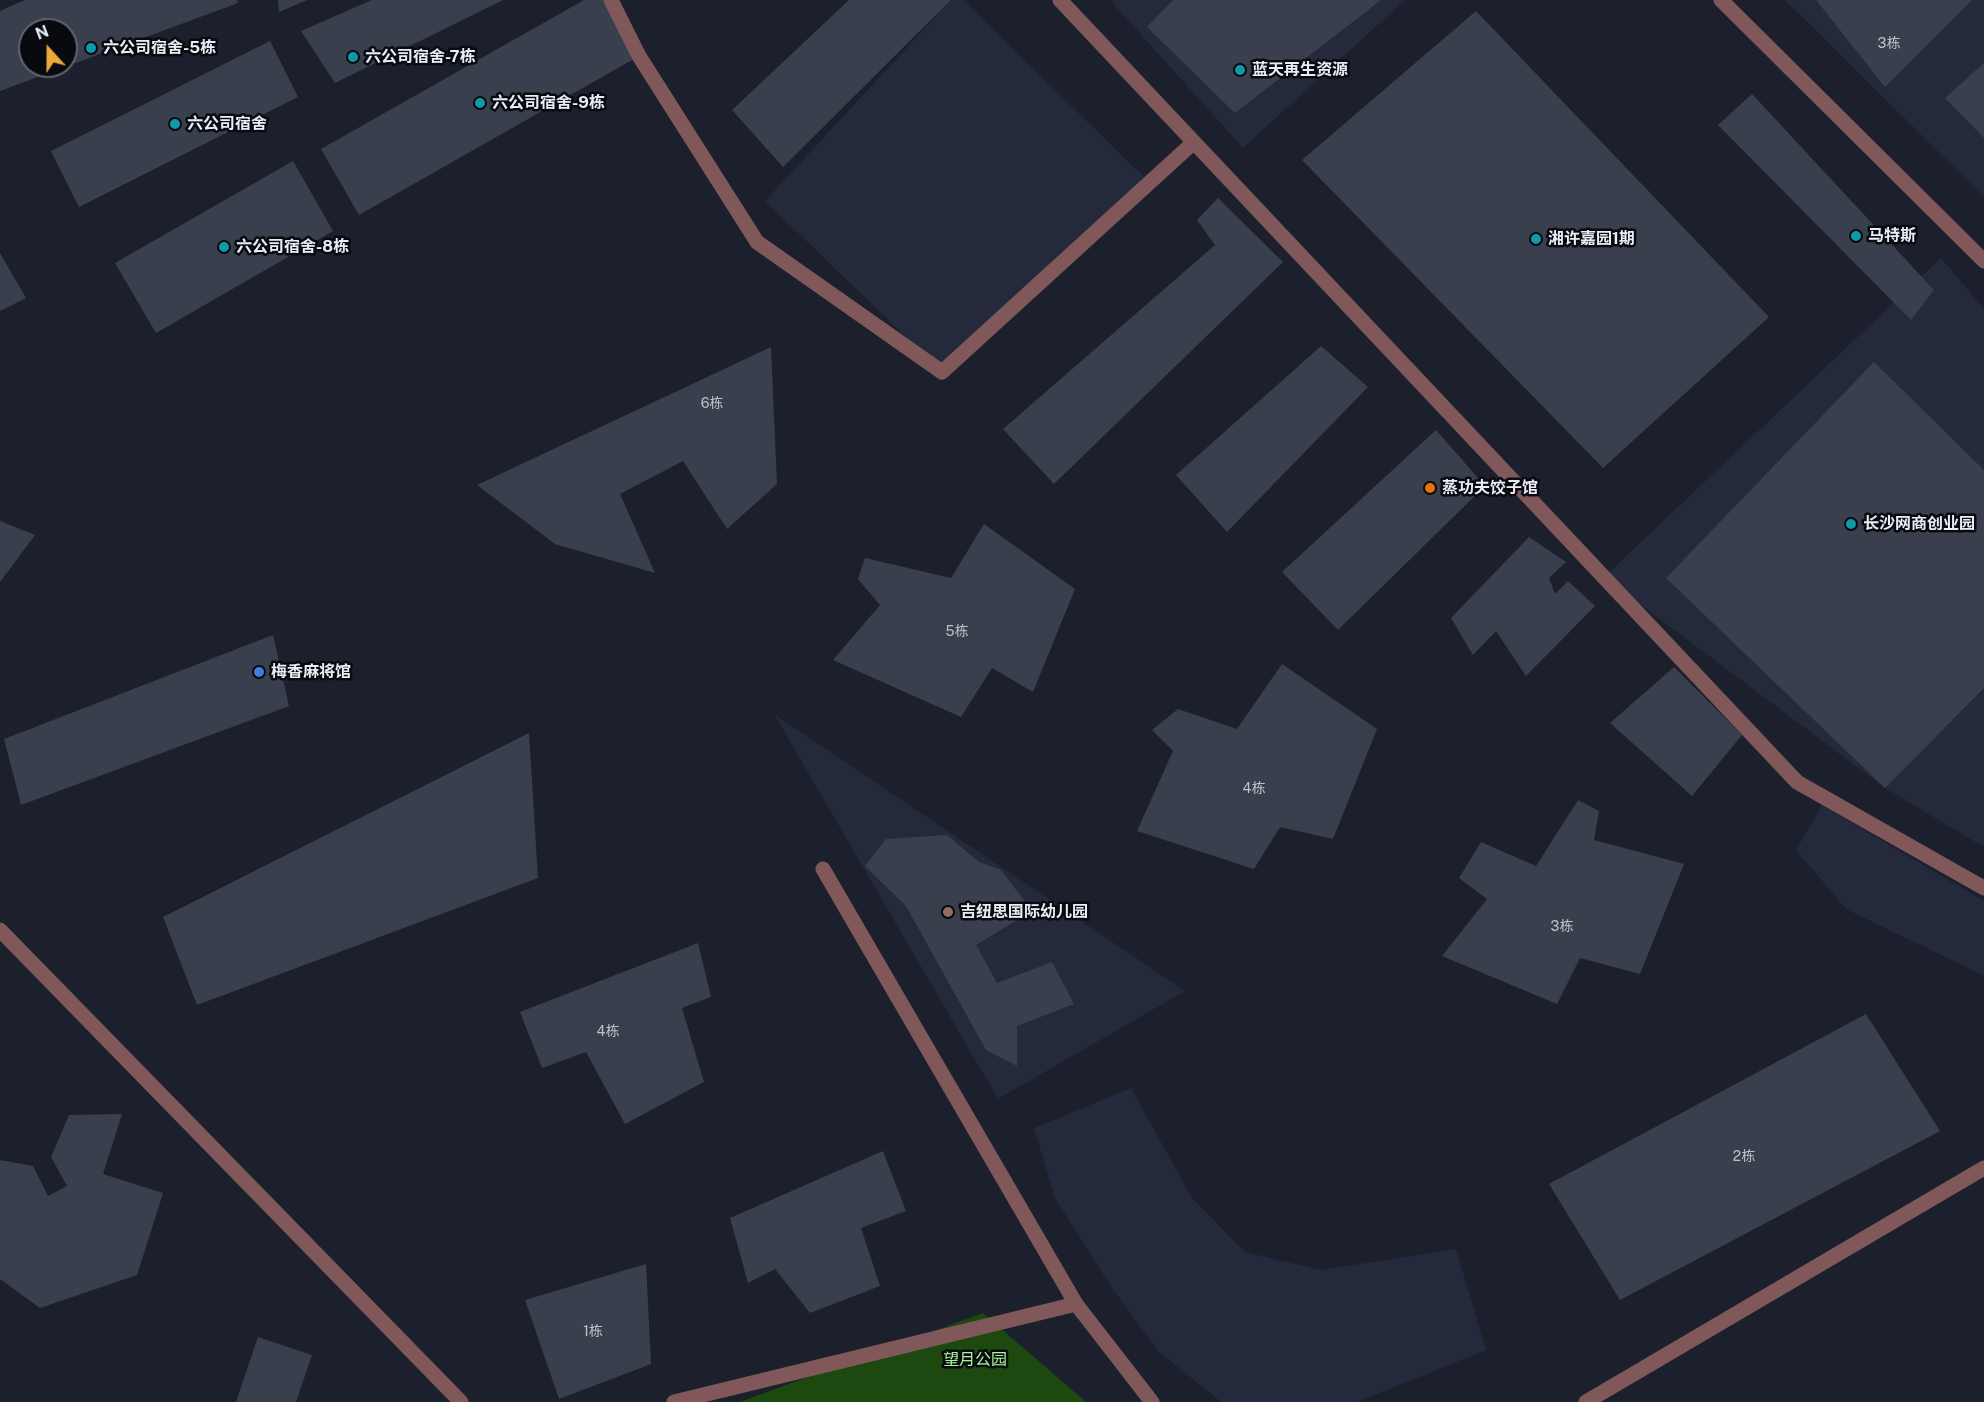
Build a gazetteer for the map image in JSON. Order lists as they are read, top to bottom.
{
  "parks": ["望月公园"],
  "places": [
    "六公司宿舍-5栋",
    "六公司宿舍-7栋",
    "蓝天再生资源",
    "六公司宿舍-9栋",
    "六公司宿舍",
    "马特斯",
    "湘许嘉园1期",
    "六公司宿舍-8栋",
    "蒸功夫饺子馆",
    "长沙网商创业园",
    "梅香麻将馆",
    "吉纽思国际幼儿园"
  ],
  "house_numbers": [
    "3栋",
    "6栋",
    "5栋",
    "4栋",
    "3栋",
    "4栋",
    "2栋",
    "1栋"
  ],
  "north": "top"
}
